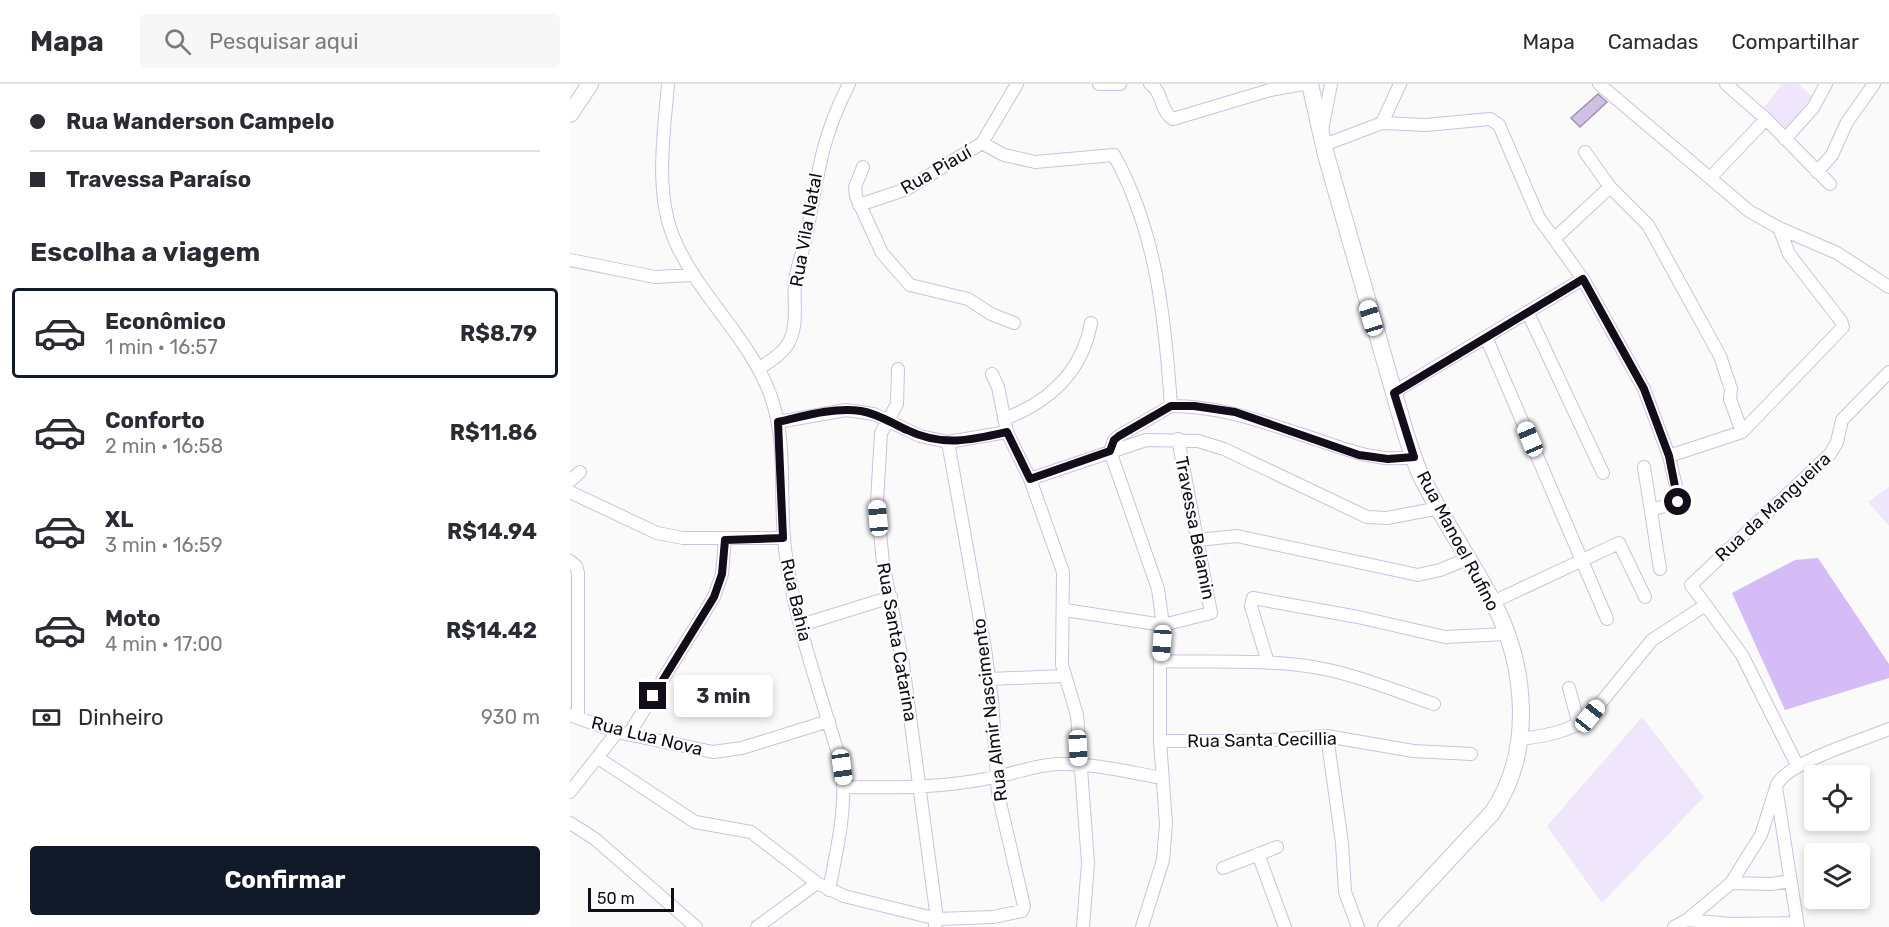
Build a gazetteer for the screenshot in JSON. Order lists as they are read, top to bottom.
{
  "streets": {
    "main road": ["Rua Manoel Rufino"],
    "street": [
      "Rua Piauí",
      "Rua Vila Natal",
      "Rua da Mangueira",
      "Travessa Belamin",
      "Rua Bahia",
      "Rua Santa Catarina",
      "Rua Almir Nascimento",
      "Rua Lua Nova",
      "Rua Santa Cecillia"
    ]
  },
  "crossings": [
    ["Rua Vila Natal", "Rua Bahia"],
    ["Rua Bahia", "Rua Lua Nova"],
    ["Rua Santa Catarina", "Rua Almir Nascimento"]
  ],
  "scale_bar": "50 m",
  "page": {
    "header": "Mapa",
    "search": "Pesquisar aqui",
    "nav": ["Mapa", "Camadas", "Compartilhar"],
    "banner": ["Rua Wanderson Campelo", "Travessa Paraíso"],
    "heading": "Escolha a viagem",
    "list": [
      {
        "name": "Econômico",
        "note": "1 min · 16:57",
        "value": "R$8.79"
      },
      {
        "name": "Conforto",
        "note": "2 min · 16:58",
        "value": "R$11.86"
      },
      {
        "name": "XL",
        "note": "3 min · 16:59",
        "value": "R$14.94"
      },
      {
        "name": "Moto",
        "note": "4 min · 17:00",
        "value": "R$14.42"
      }
    ],
    "bubble": "3 min",
    "pay": ["Dinheiro", "930 m"],
    "buttons": "Confirmar",
    "scale": "50 m"
  }
}
